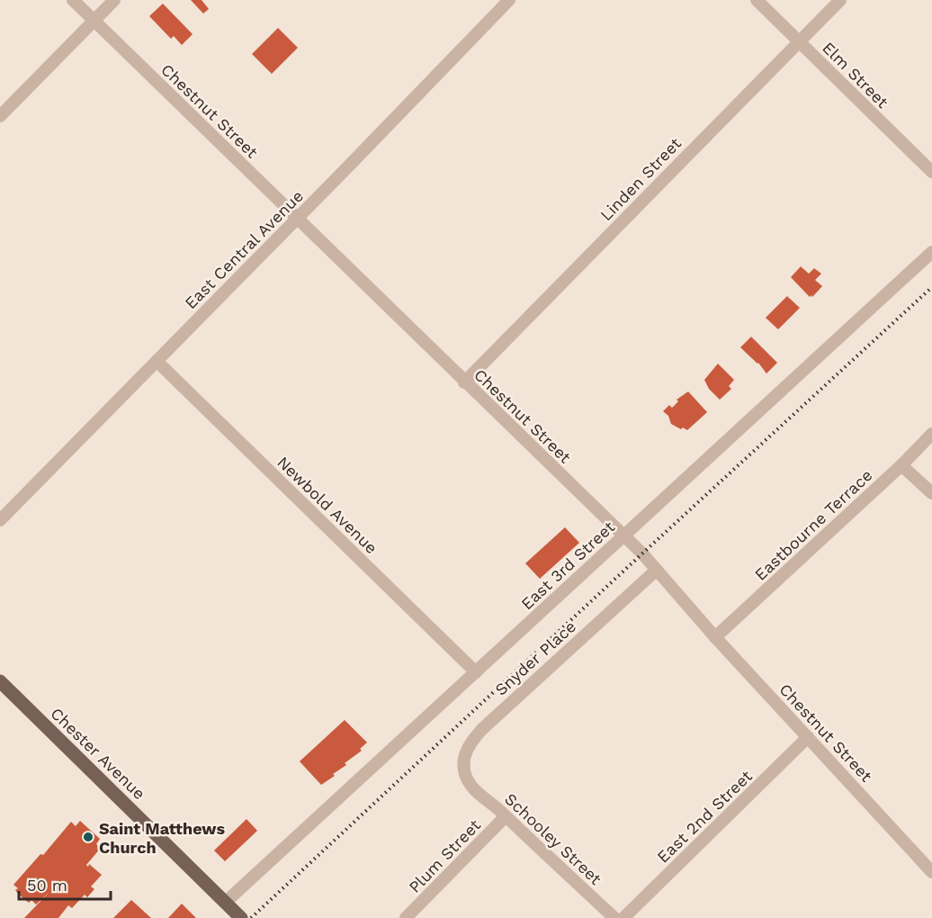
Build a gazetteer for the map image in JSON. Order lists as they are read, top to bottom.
{
  "streets": {
    "main road": ["Chester Avenue"],
    "street": [
      "Elm Street",
      "Chestnut Street",
      "Linden Street",
      "East Central Avenue",
      "Newbold Avenue",
      "Eastbourne Terrace",
      "East 3rd Street",
      "Snyder Place",
      "East 2nd Street",
      "Schooley Street",
      "Plum Street"
    ]
  },
  "crossings": [
    ["Elm Street", "Linden Street"],
    ["Chestnut Street", "Linden Street"],
    ["Chestnut Street", "East Central Avenue"],
    ["Chestnut Street", "Eastbourne Terrace"],
    ["Chestnut Street", "East 3rd Street"],
    ["Chestnut Street", "Snyder Place"],
    ["Chestnut Street", "East 2nd Street"],
    ["East Central Avenue", "Newbold Avenue"],
    ["Newbold Avenue", "East 3rd Street"],
    ["East 3rd Street", "Chester Avenue"],
    ["Snyder Place", "Schooley Street"],
    ["Schooley Street", "Plum Street"]
  ],
  "places": ["Saint Matthews Church"],
  "scale_bar": "50 m"
}
